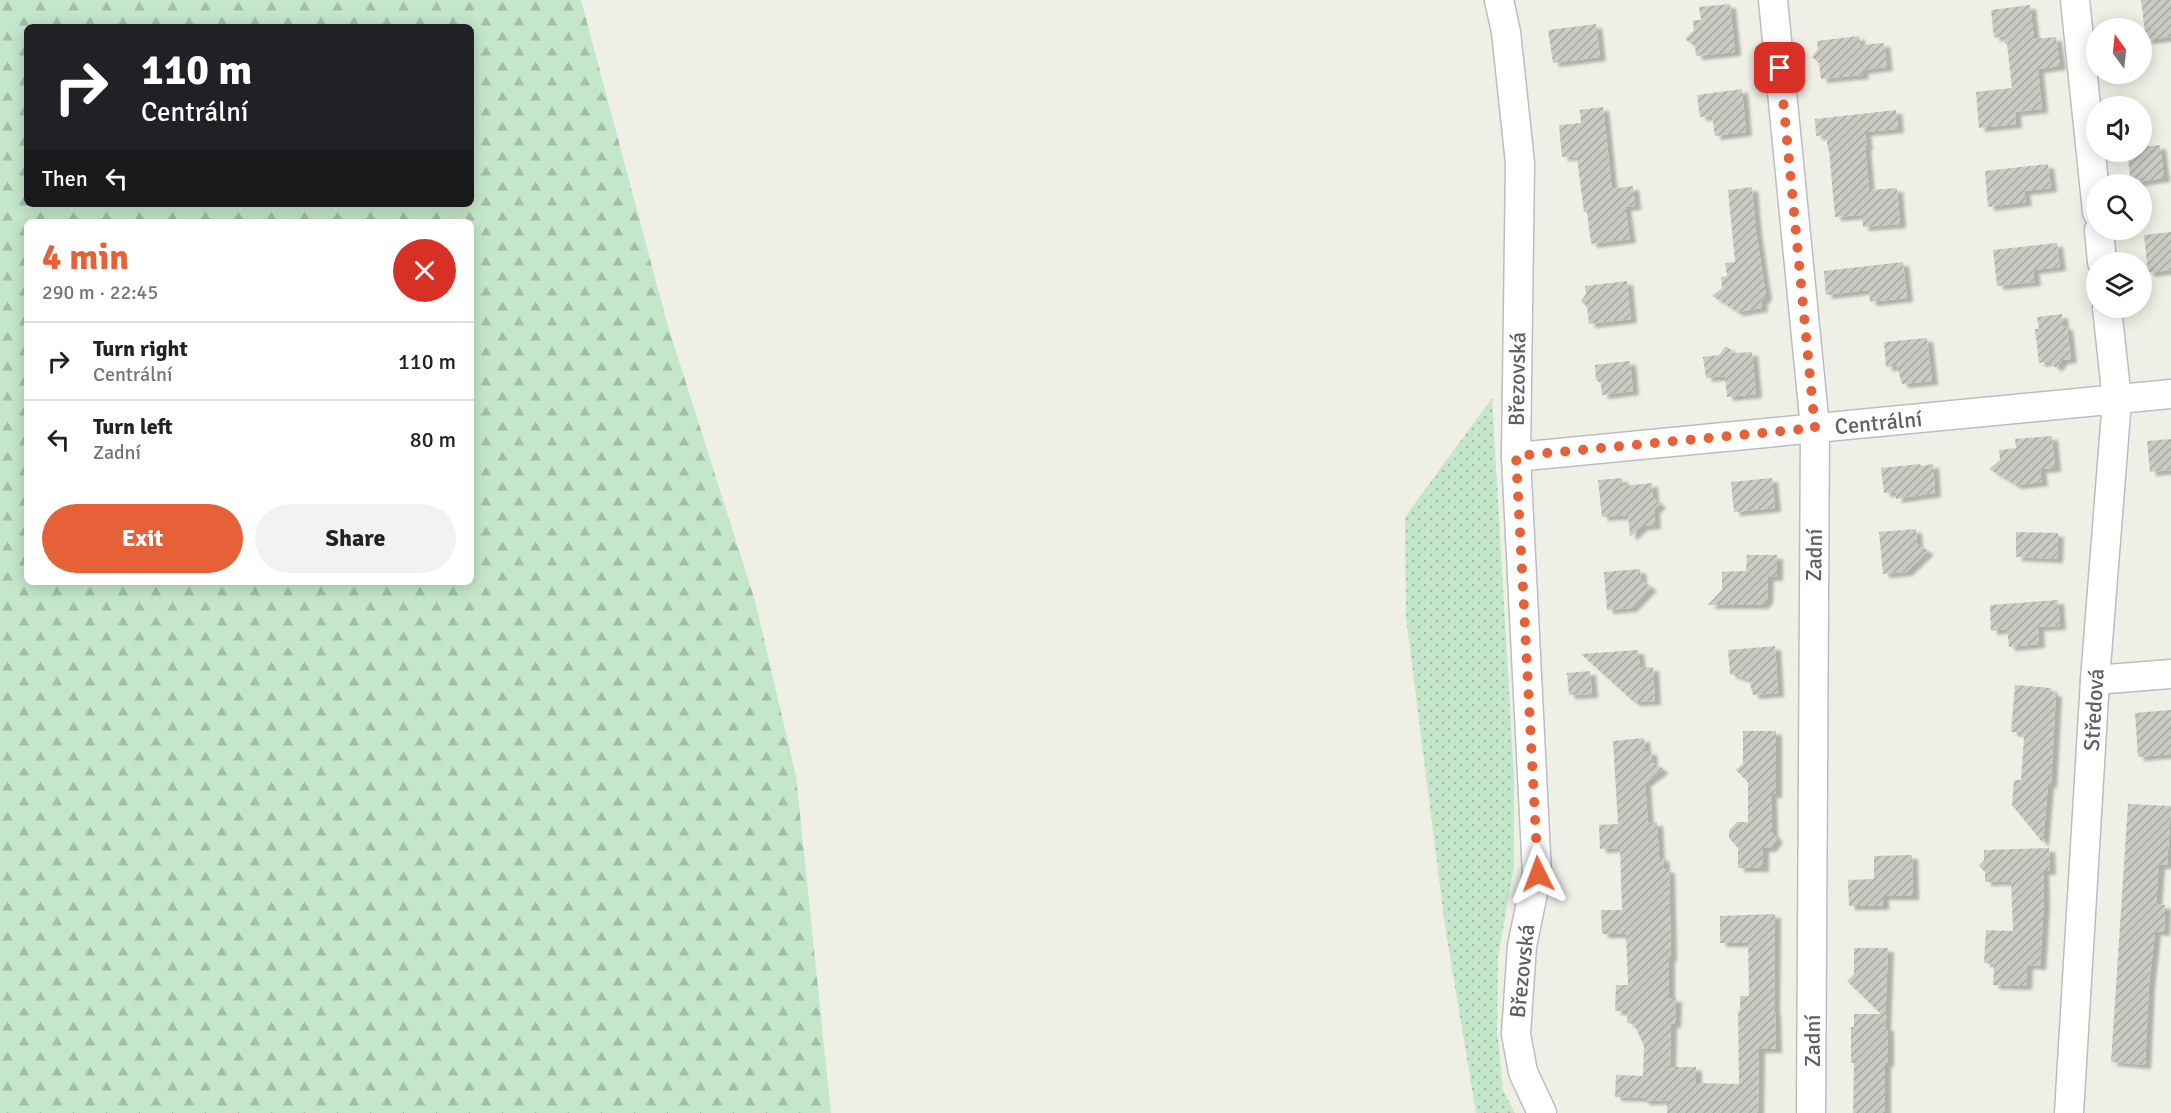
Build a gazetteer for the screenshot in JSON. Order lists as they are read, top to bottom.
{
  "streets": {
    "street": [
      "Březovská",
      "Centrální",
      "Zadní",
      "Středová"
    ]
  },
  "crossings": [
    ["Březovská", "Centrální"],
    ["Centrální", "Zadní"],
    ["Centrální", "Středová"]
  ],
  "north": "top",
  "page": {
    "turn": ["110 m", "Centrální"],
    "then": "Then",
    "heading": ["4 min", "290 m · 22:45"],
    "list": [
      {
        "name": "Turn right",
        "note": "Centrální",
        "value": "110 m"
      },
      {
        "name": "Turn left",
        "note": "Zadní",
        "value": "80 m"
      }
    ],
    "buttons": ["Exit", "Share"]
  }
}
